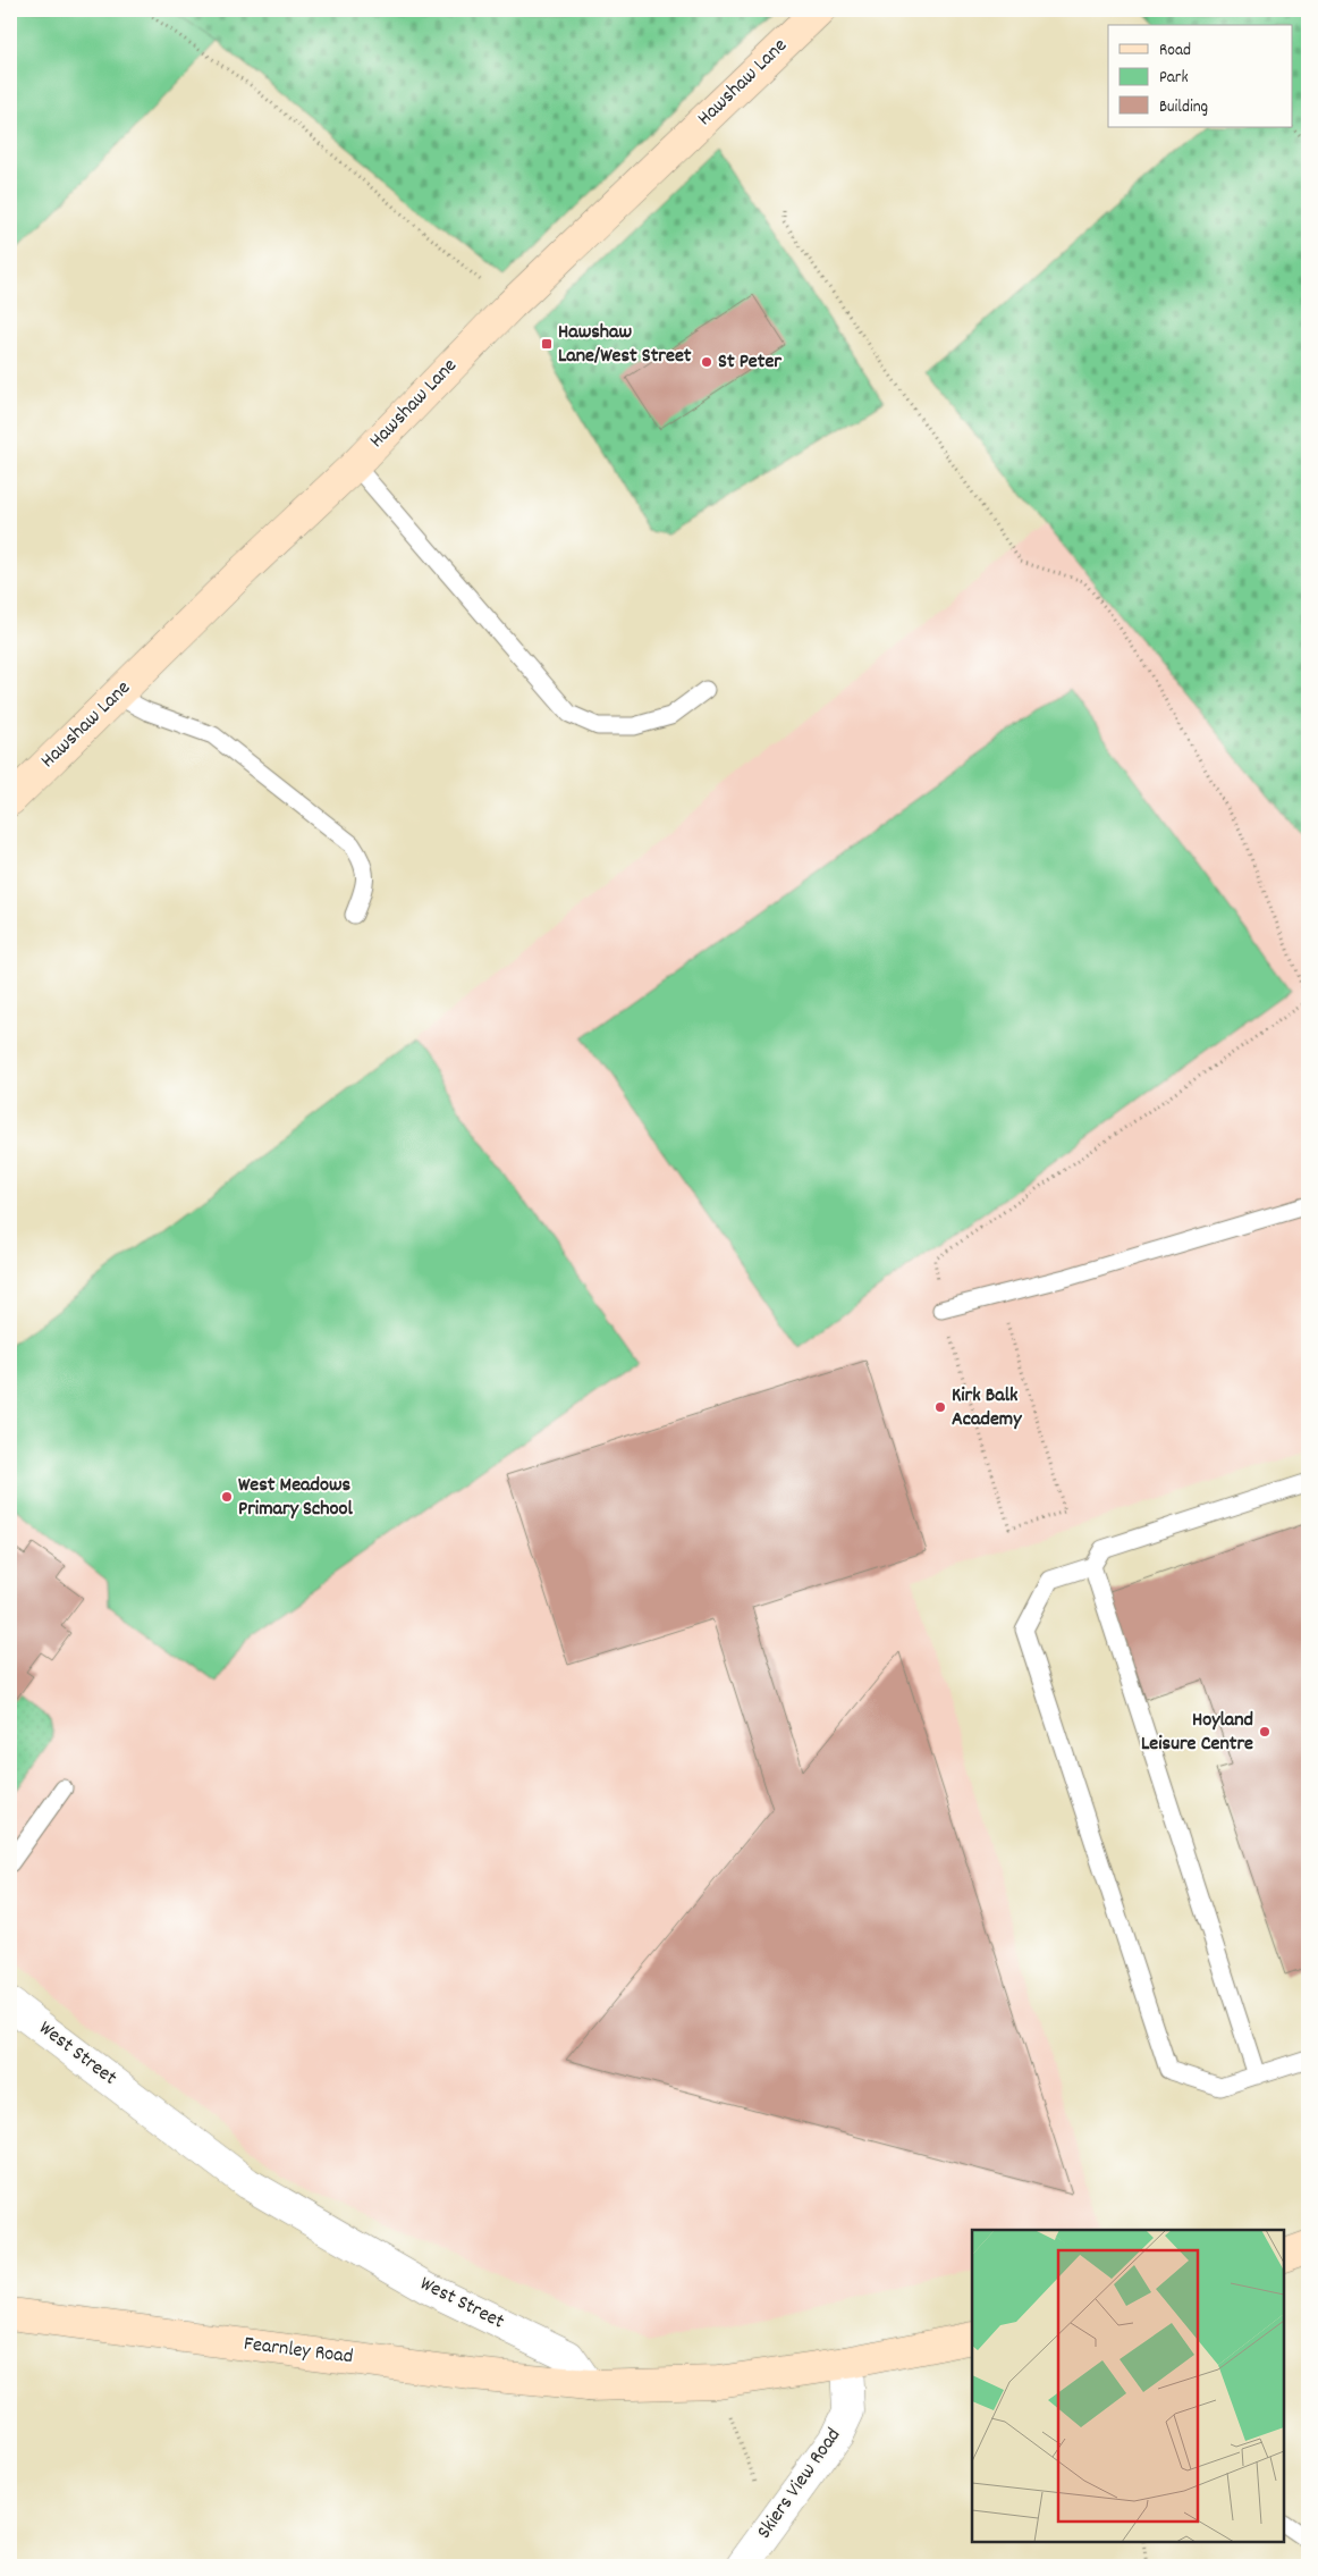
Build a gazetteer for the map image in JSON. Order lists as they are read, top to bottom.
{
  "streets": {
    "main road": ["Hawshaw Lane", "Fearnley Road"],
    "street": ["West Street", "Skiers View Road"]
  },
  "crossings": [
    ["West Street", "Fearnley Road"]
  ],
  "places": {
    "transit": ["Hawshaw Lane/West Street"],
    "other": [
      "St Peter",
      "Kirk Balk Academy",
      "West Meadows Primary School",
      "Hoyland Leisure Centre"
    ]
  },
  "legend": ["Road", "Park", "Building"]
}
